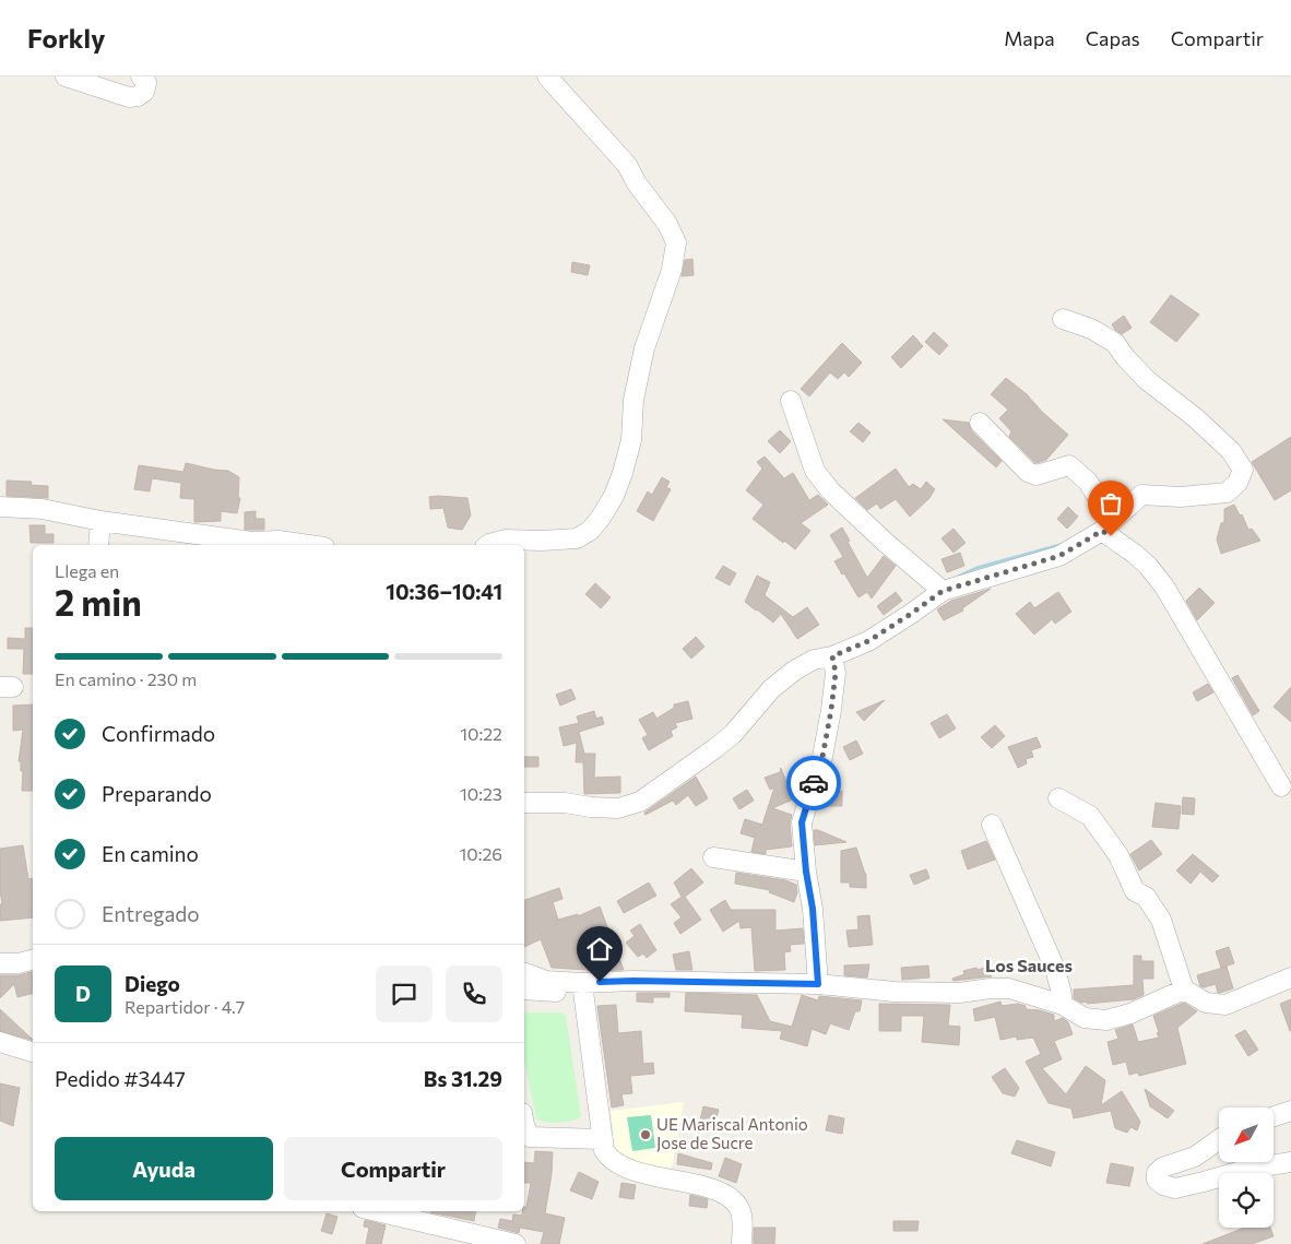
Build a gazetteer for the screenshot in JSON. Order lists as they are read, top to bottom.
{
  "districts": ["Los Sauces"],
  "places": ["UE Mariscal Antonio Jose de Sucre"],
  "north": "bottom left",
  "page": {
    "header": "Forkly",
    "nav": ["Mapa", "Capas", "Compartir"],
    "heading": ["2 min", "Llega en", "10:36–10:41"],
    "panel": [
      "Diego",
      "Repartidor · 4.7",
      "Pedido #3447",
      "Bs 31.29"
    ],
    "bar": "En camino · 230 m",
    "list": [
      ["Confirmado", "10:22"],
      ["Preparando", "10:23"],
      ["En camino", "10:26"],
      "Entregado"
    ],
    "round": "D",
    "buttons": ["Ayuda", "Compartir"]
  }
}
